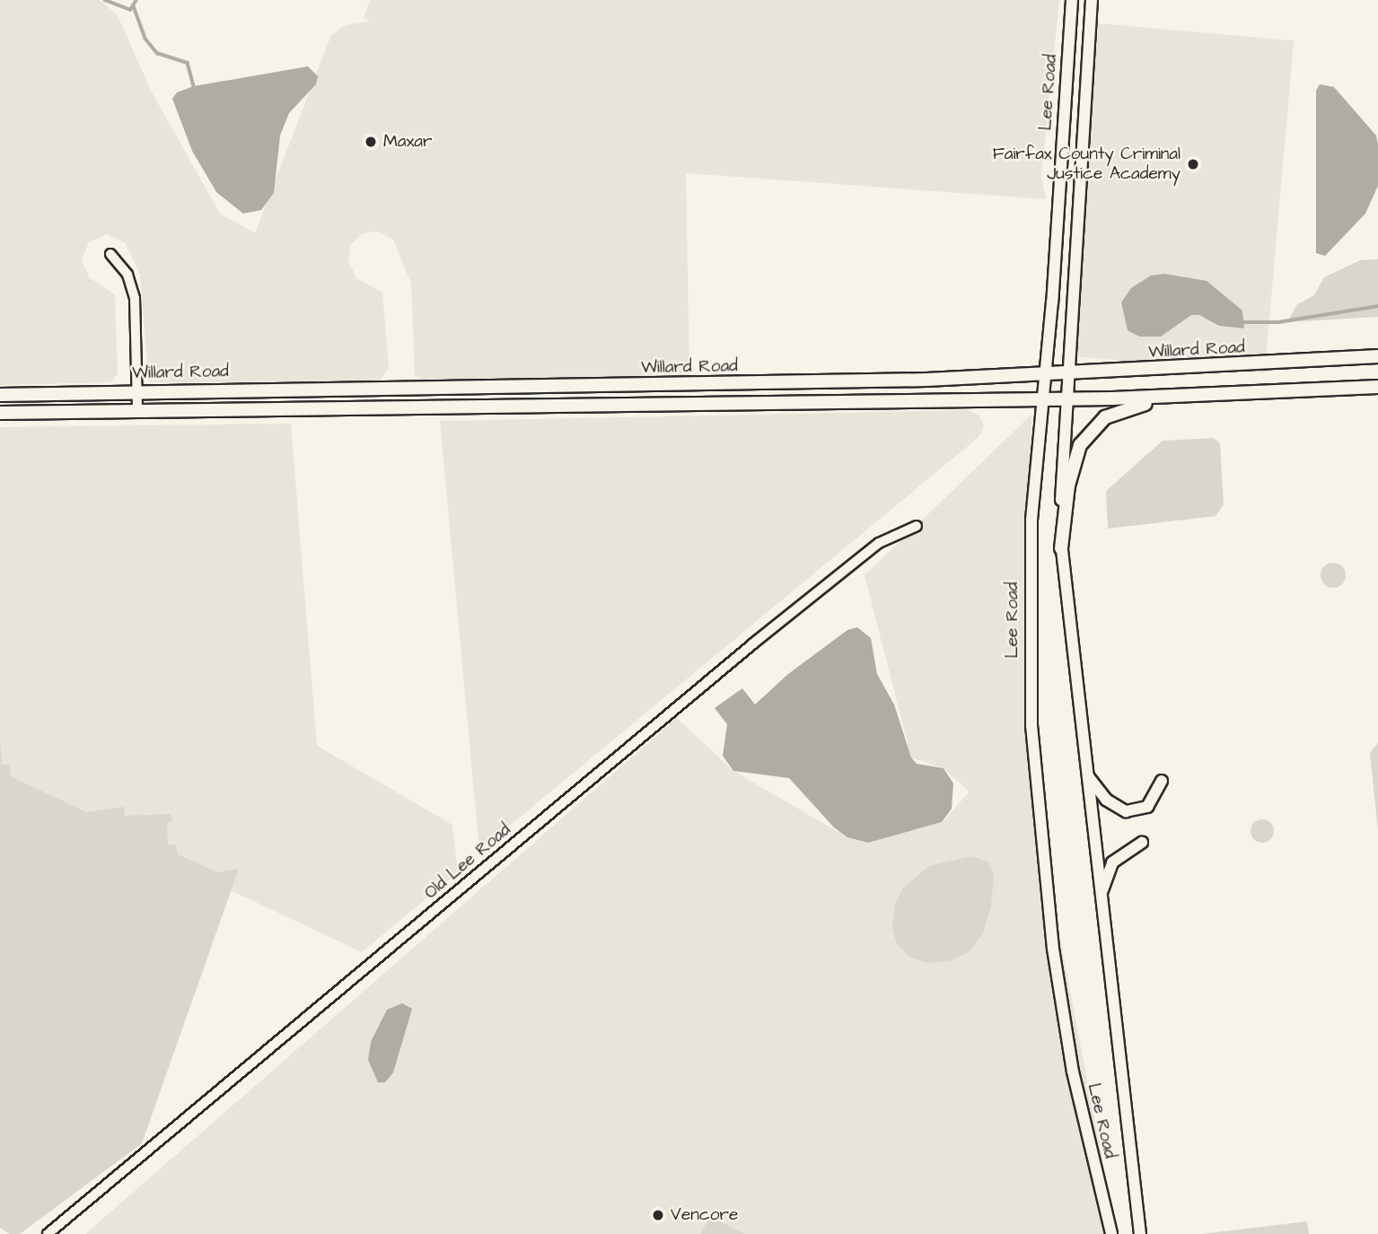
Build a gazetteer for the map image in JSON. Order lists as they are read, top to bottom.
{
  "streets": {
    "main road": ["Willard Road"],
    "street": ["Lee Road", "Old Lee Road"]
  },
  "crossings": [
    ["Lee Road", "Willard Road"]
  ],
  "places": ["Maxar", "Fairfax County Criminal Justice Academy", "Vencore"]
}
